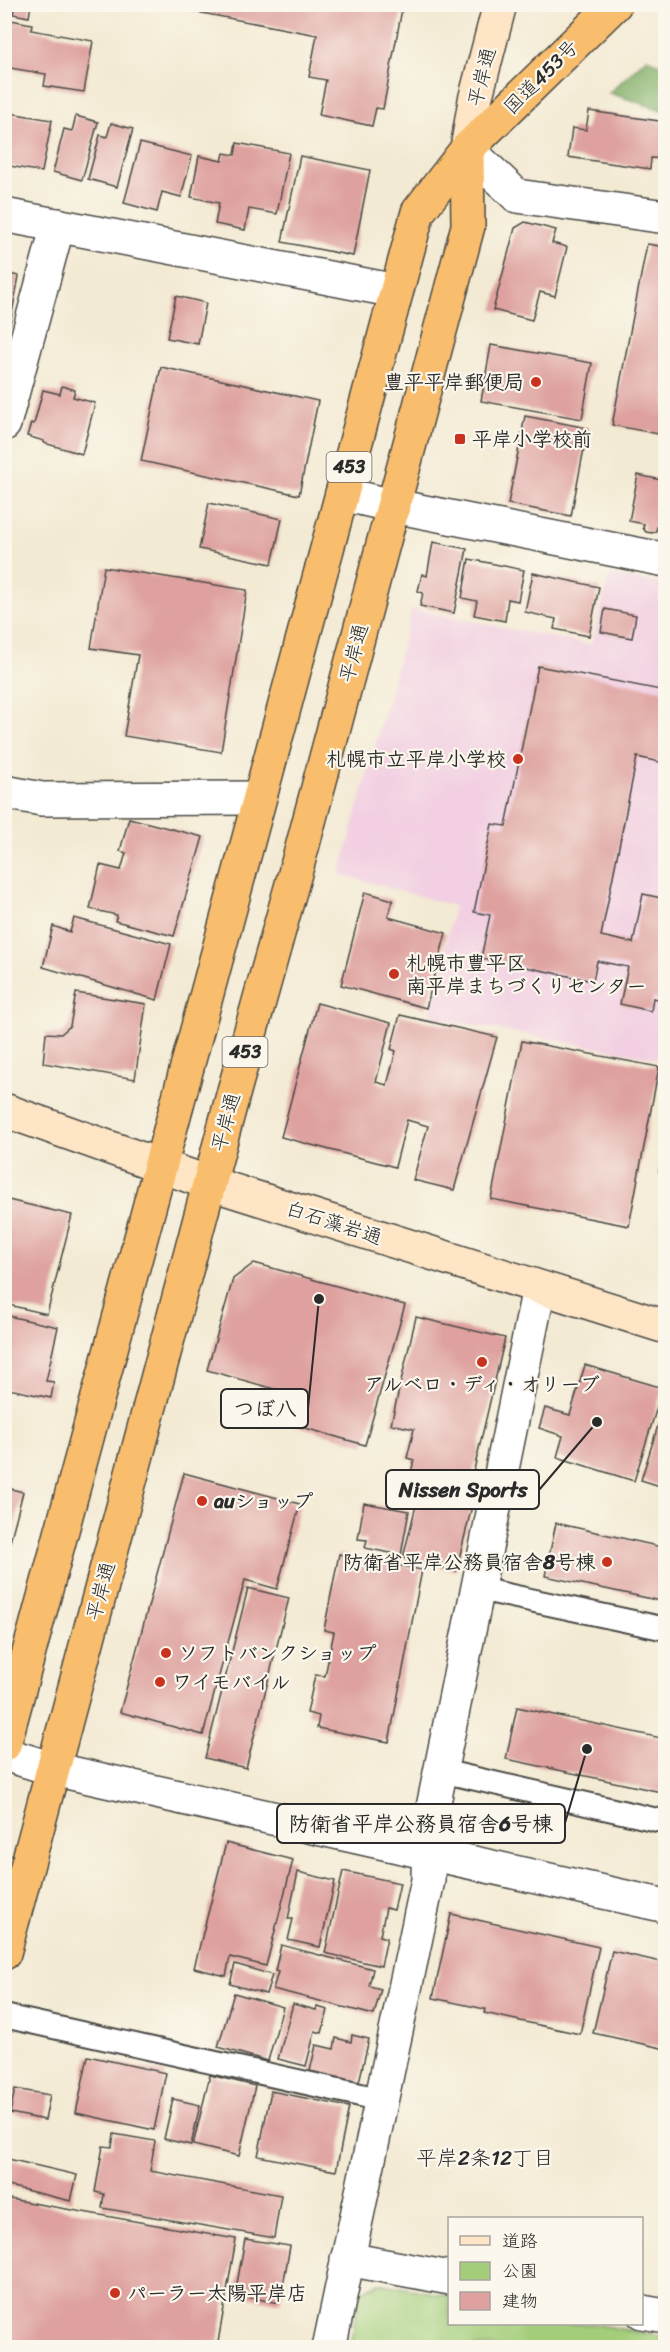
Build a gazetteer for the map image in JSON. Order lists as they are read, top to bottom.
{
  "streets": {
    "highway": ["平岸通", "国道453号", "453"],
    "main road": ["白石藻岩通"]
  },
  "crossings": [
    ["平岸通", "国道453号"],
    ["平岸通", "白石藻岩通"]
  ],
  "districts": ["平岸2条12丁目"],
  "places": {
    "other": [
      "豊平平岸郵便局",
      "札幌市立平岸小学校",
      "札幌市豊平区 南平岸まちづくりセンター",
      "つぼ八",
      "アルベロ・ディ・オリーブ",
      "Nissen Sports",
      "auショップ",
      "防衛省平岸公務員宿舎8号棟",
      "ソフトバンクショップ",
      "ワイモバイル",
      "防衛省平岸公務員宿舎6号棟",
      "パーラー太陽平岸店"
    ],
    "transit": ["平岸小学校前"]
  },
  "legend": ["道路", "公園", "建物"]
}
